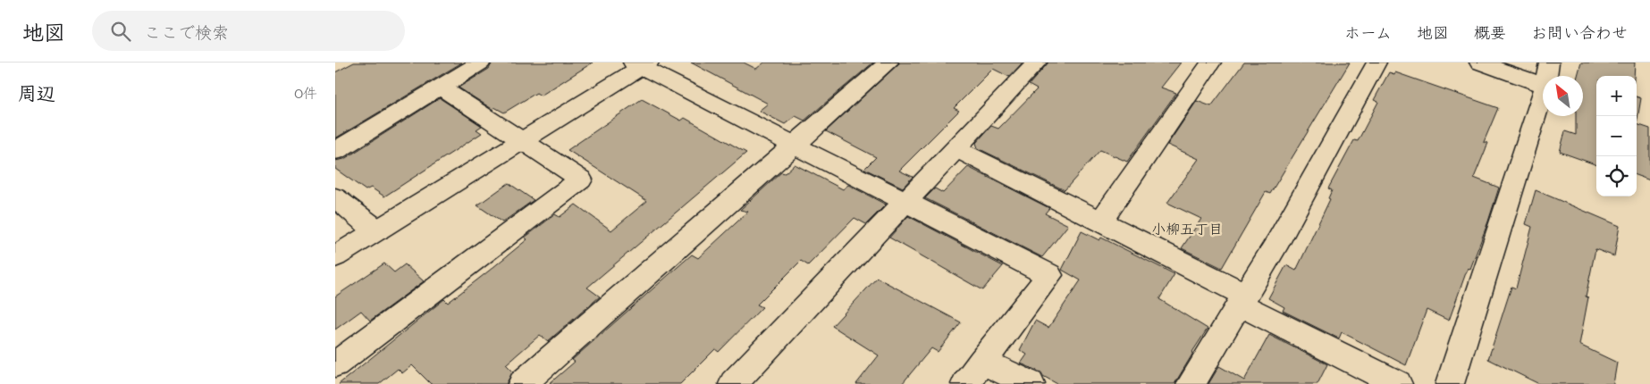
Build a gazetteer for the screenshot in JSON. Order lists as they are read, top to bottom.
{
  "districts": ["小柳五丁目"],
  "north": "top left",
  "page": {
    "header": "地図",
    "search": "ここで検索",
    "nav": [
      "ホーム",
      "地図",
      "概要",
      "お問い合わせ"
    ],
    "heading": ["周辺", "0件"],
    "map_buttons": ["+", "−"]
  }
}
